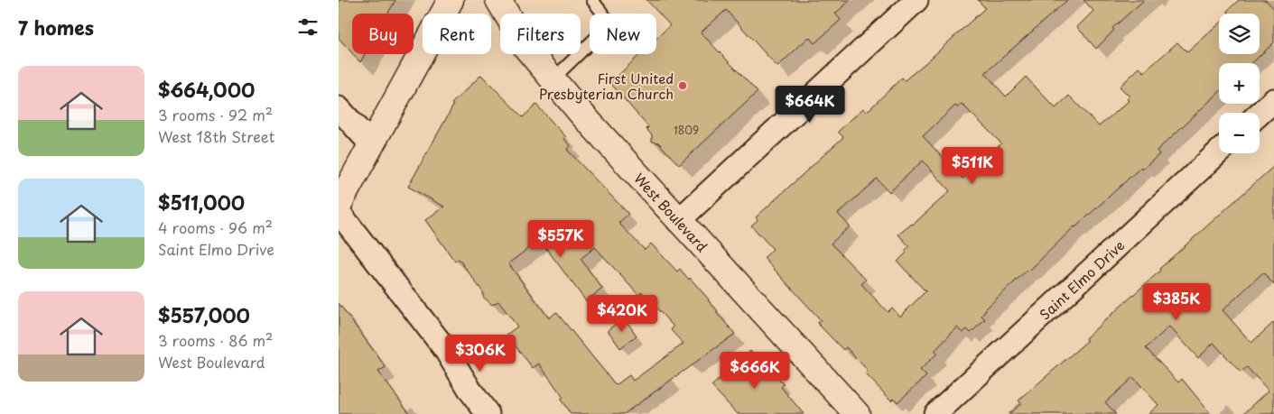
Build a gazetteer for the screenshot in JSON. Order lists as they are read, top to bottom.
{
  "streets": {
    "street": ["West Boulevard", "Saint Elmo Drive"]
  },
  "places": ["First United Presbyterian Church"],
  "house_numbers": ["1809"],
  "page": {
    "heading": "7 homes",
    "map_buttons": ["+", "−"],
    "chip": [
      "Buy",
      "Rent",
      "Filters",
      "New"
    ],
    "list": [
      {
        "name": "$664,000",
        "note": "3 rooms · 92 m² · West 18th Street"
      },
      {
        "name": "$511,000",
        "note": "4 rooms · 96 m² · Saint Elmo Drive"
      },
      {
        "name": "$557,000",
        "note": "3 rooms · 86 m² · West Boulevard"
      }
    ],
    "price": [
      "$664K",
      "$511K",
      "$557K",
      "$385K",
      "$420K",
      "$306K",
      "$666K"
    ]
  }
}
